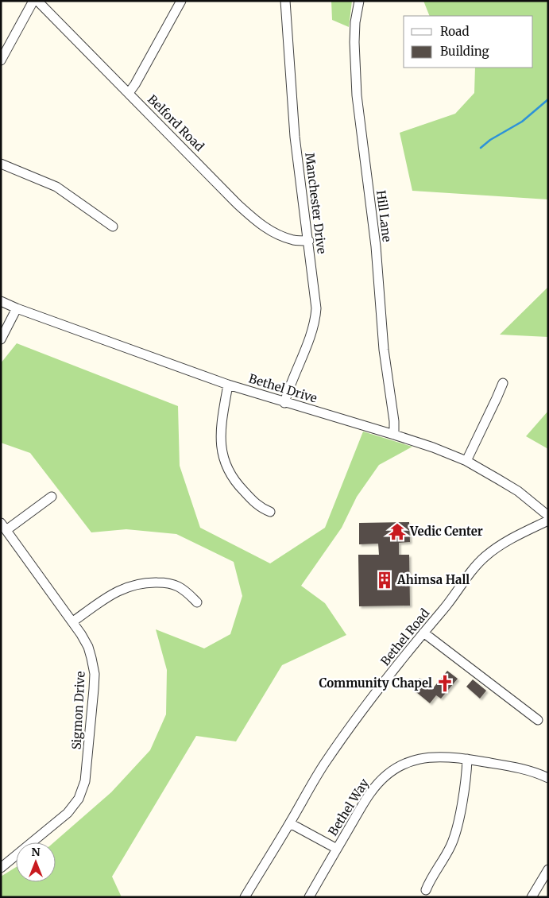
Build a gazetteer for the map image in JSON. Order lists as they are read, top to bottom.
{
  "streets": {
    "street": [
      "Belford Road",
      "Manchester Drive",
      "Hill Lane",
      "Bethel Drive",
      "Bethel Road",
      "Sigmon Drive",
      "Bethel Way"
    ]
  },
  "crossings": [
    ["Belford Road", "Manchester Drive"],
    ["Manchester Drive", "Bethel Drive"],
    ["Hill Lane", "Bethel Drive"]
  ],
  "places": {
    "temple": ["Vedic Center"],
    "building": ["Ahimsa Hall"],
    "church": ["Community Chapel"]
  },
  "legend": ["Road", "Building"],
  "north": "top"
}
